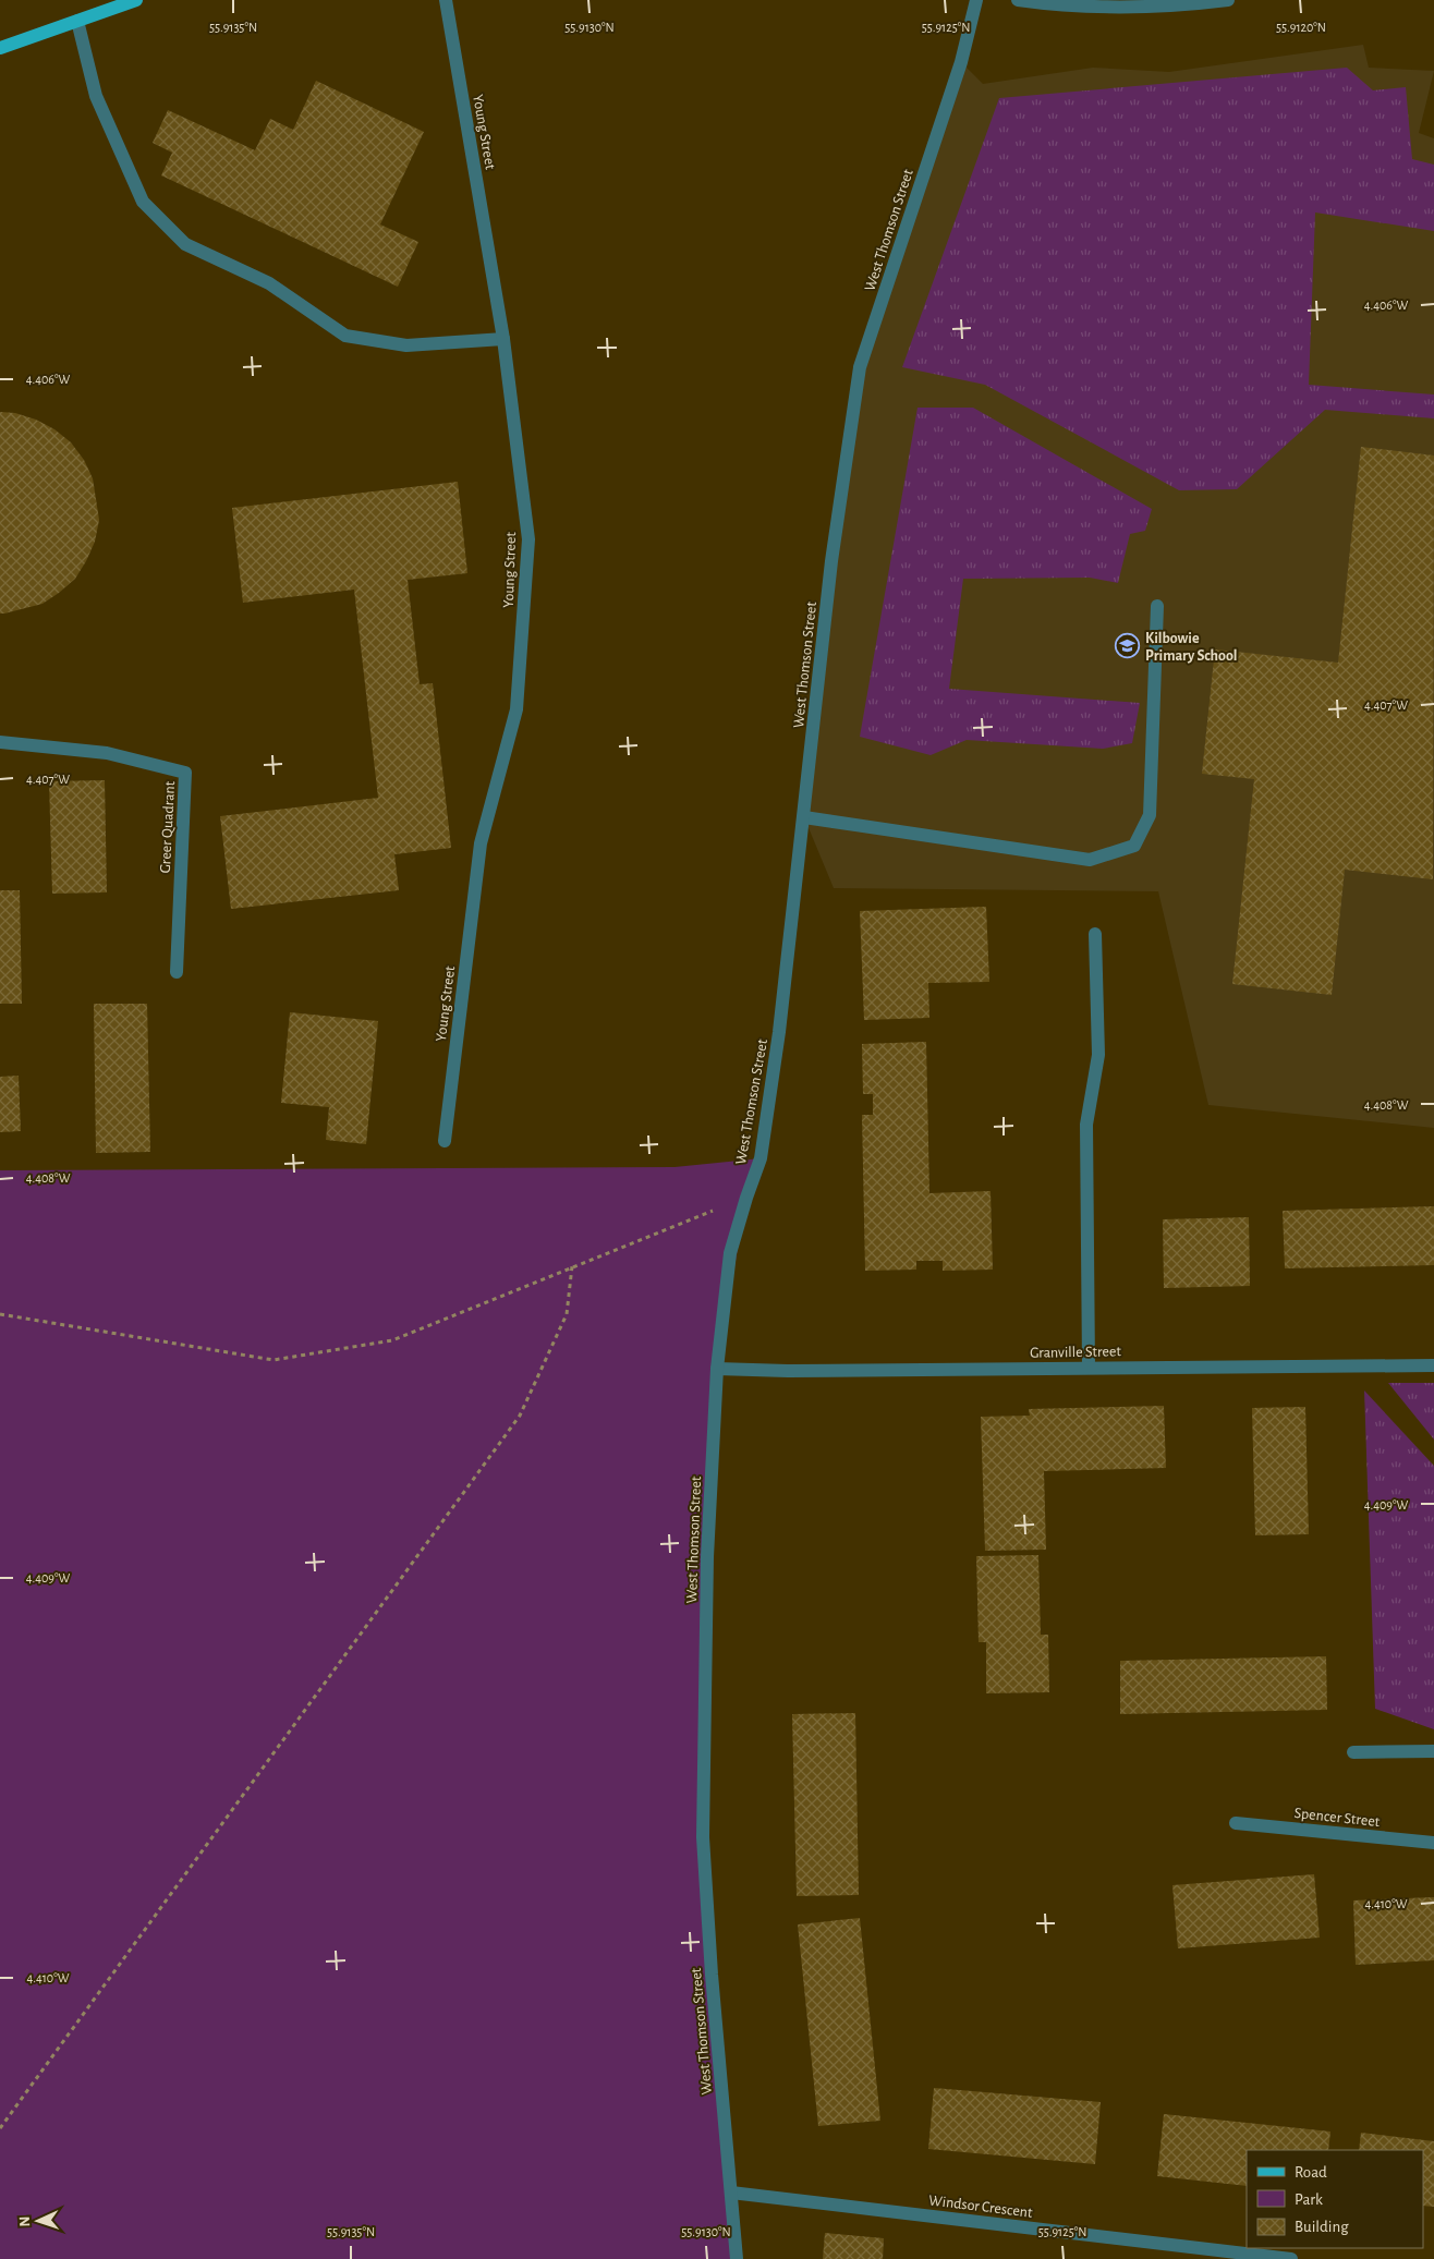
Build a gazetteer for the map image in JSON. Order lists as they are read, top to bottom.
{
  "streets": {
    "street": [
      "Young Street",
      "West Thomson Street",
      "Greer Quadrant",
      "Granville Street",
      "Spencer Street",
      "Windsor Crescent"
    ]
  },
  "crossings": [
    ["West Thomson Street", "Granville Street"],
    ["West Thomson Street", "Windsor Crescent"]
  ],
  "places": {
    "school or university": ["Kilbowie Primary School"]
  },
  "legend": ["Road", "Park", "Building"],
  "north": "left",
  "coordinates": [
    "55.9135°N",
    "55.9130°N",
    "55.9125°N",
    "55.9120°N",
    "4.406°W",
    "4.407°W",
    "4.408°W",
    "4.409°W",
    "4.410°W"
  ]
}
